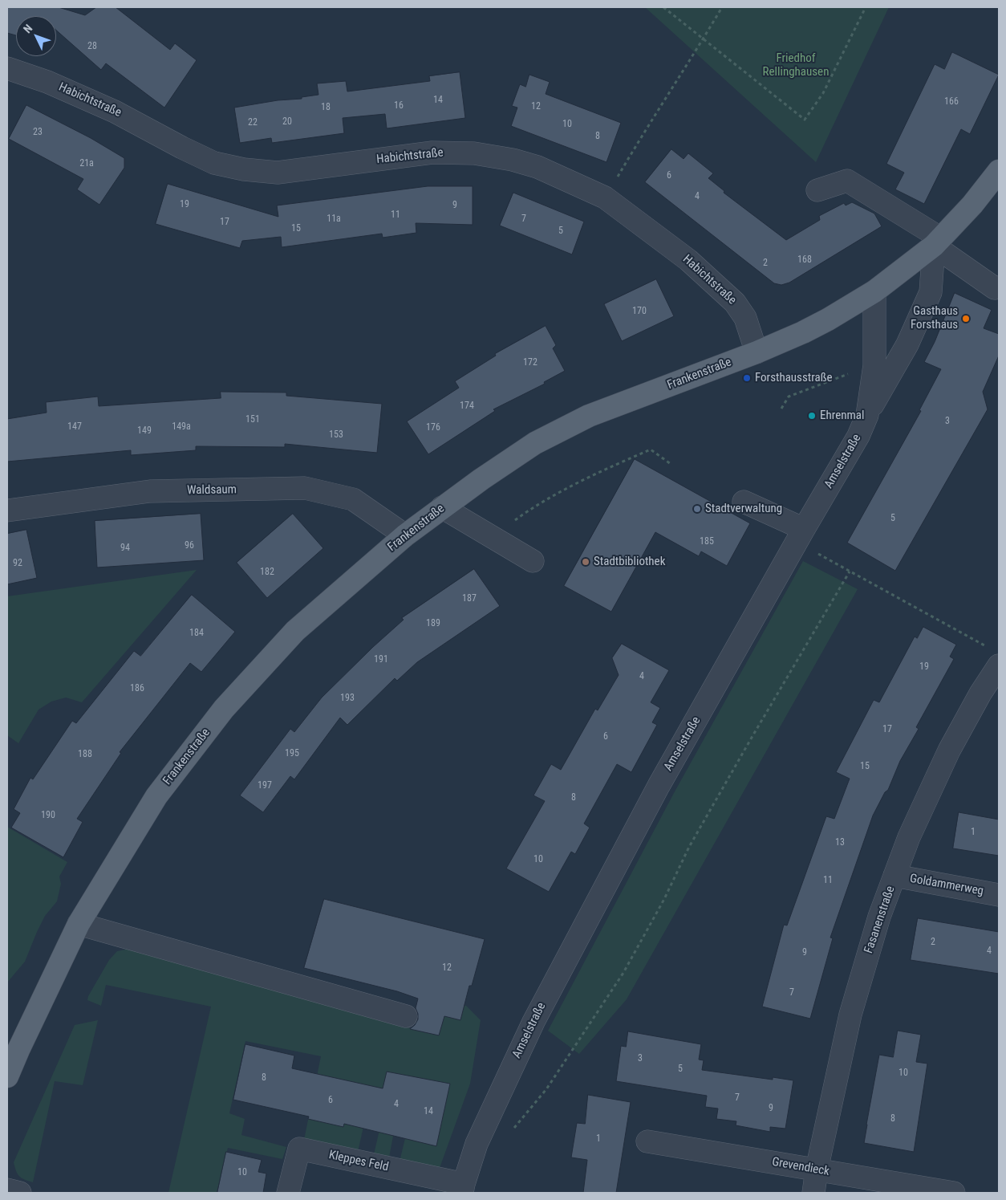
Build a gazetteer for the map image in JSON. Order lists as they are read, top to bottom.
{
  "streets": {
    "main road": ["Frankenstraße"],
    "street": [
      "Habichtstraße",
      "Amselstraße",
      "Waldsaum",
      "Goldammerweg",
      "Fasanenstraße",
      "Kleppes Feld",
      "Grevendieck"
    ]
  },
  "crossings": [
    ["Habichtstraße", "Frankenstraße"],
    ["Frankenstraße", "Amselstraße"],
    ["Frankenstraße", "Waldsaum"],
    ["Amselstraße", "Kleppes Feld"],
    ["Goldammerweg", "Fasanenstraße"],
    ["Fasanenstraße", "Grevendieck"]
  ],
  "parks": ["Friedhof Rellinghausen"],
  "places": [
    "Gasthaus Forsthaus",
    "Forsthausstraße",
    "Ehrenmal",
    "Stadtverwaltung",
    "Stadtbibliothek"
  ],
  "house_numbers": [
    "28",
    "14",
    "166",
    "16",
    "12",
    "18",
    "20",
    "22",
    "10",
    "23",
    "8",
    "21a",
    "6",
    "4",
    "19",
    "9",
    "11",
    "11a",
    "7",
    "17",
    "15",
    "5",
    "168",
    "2",
    "170",
    "172",
    "174",
    "151",
    "3",
    "147",
    "149a",
    "176",
    "149",
    "153",
    "5",
    "185",
    "96",
    "94",
    "92",
    "182",
    "187",
    "189",
    "184",
    "191",
    "19",
    "4",
    "186",
    "193",
    "17",
    "6",
    "195",
    "188",
    "15",
    "197",
    "8",
    "190",
    "1",
    "13",
    "10",
    "11",
    "2",
    "4",
    "9",
    "12",
    "7",
    "3",
    "5",
    "10",
    "8",
    "7",
    "6",
    "4",
    "9",
    "14",
    "8",
    "1",
    "10"
  ],
  "north": "top left"
}
